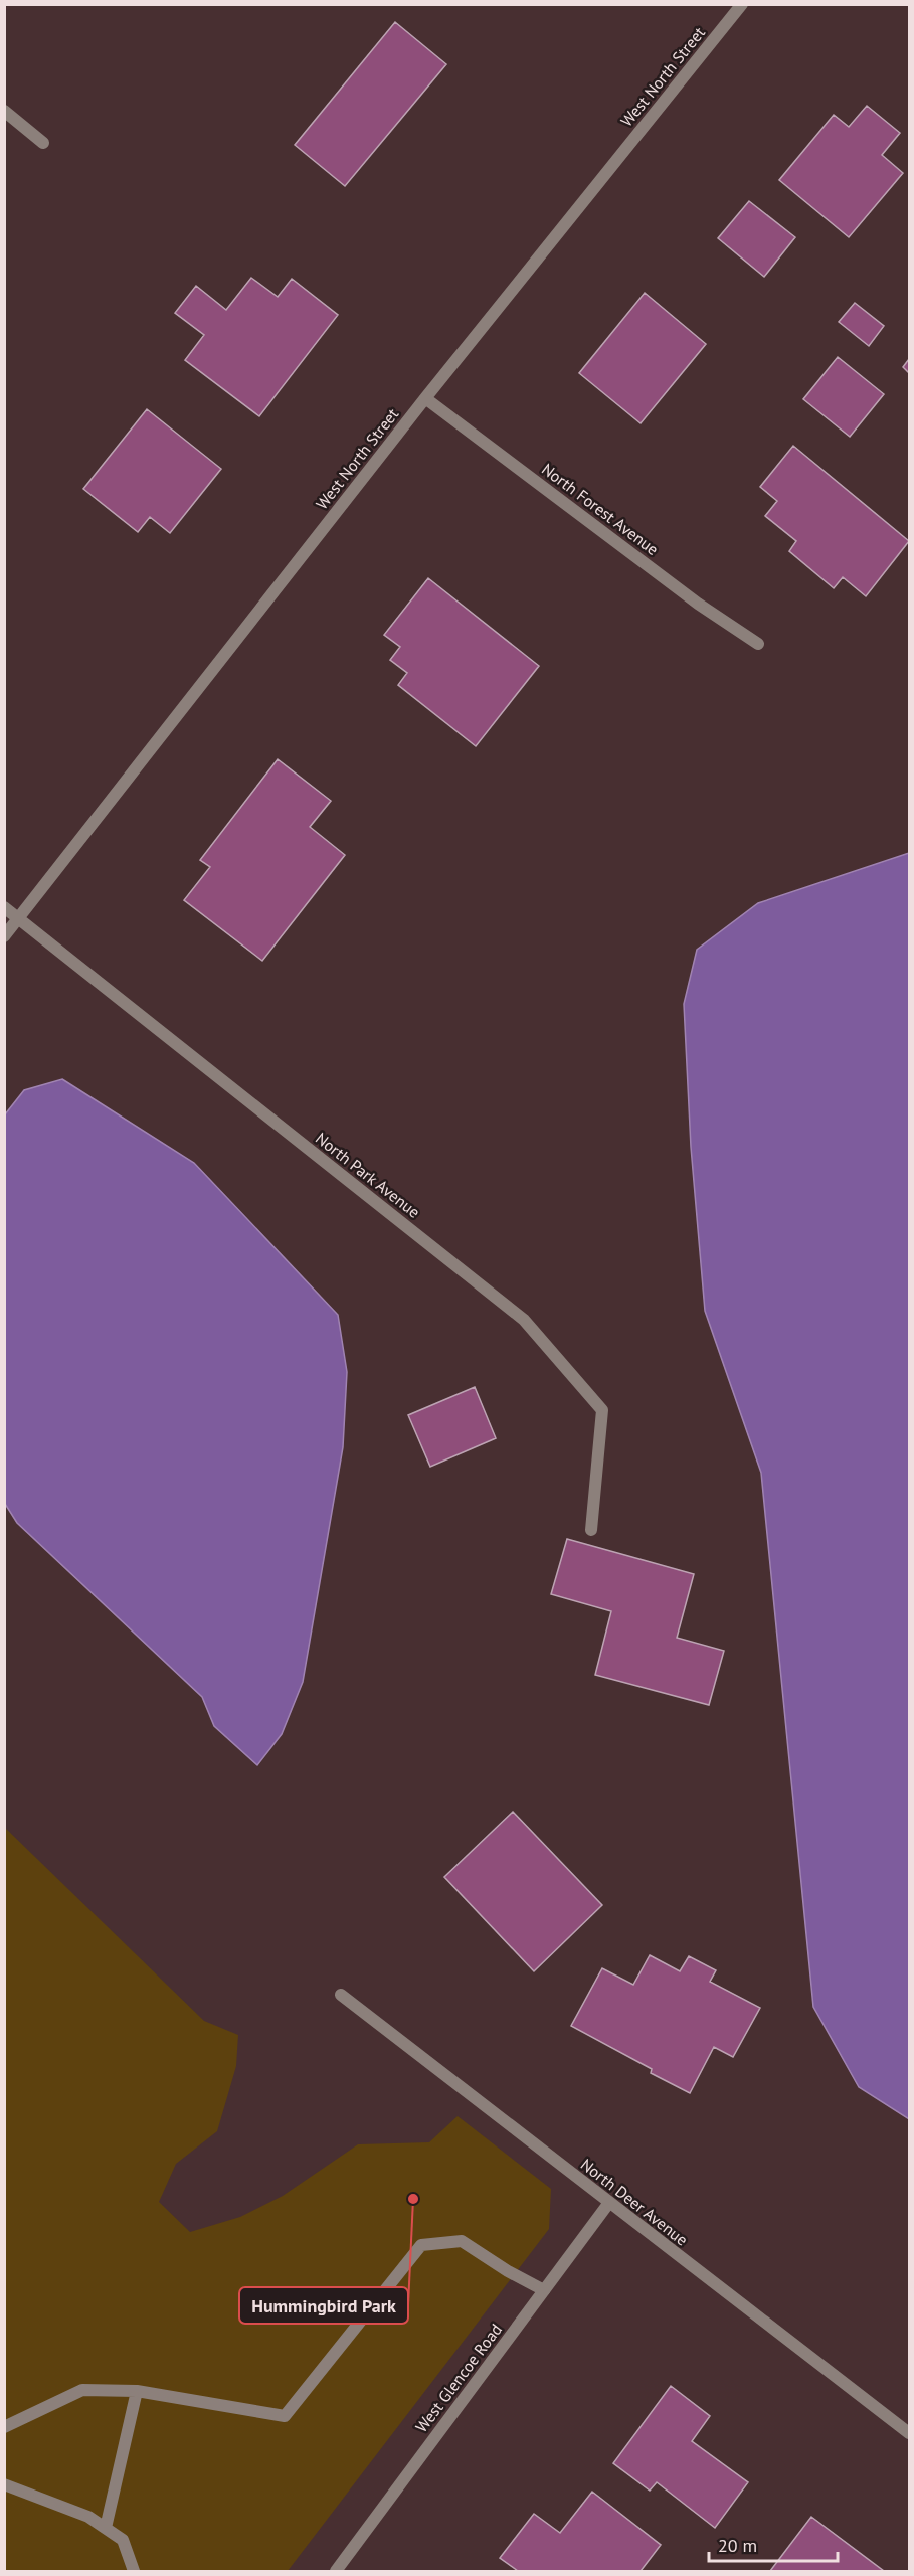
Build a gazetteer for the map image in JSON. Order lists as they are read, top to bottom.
{
  "streets": {
    "street": [
      "West North Street",
      "North Forest Avenue",
      "North Park Avenue",
      "North Deer Avenue",
      "West Glencoe Road"
    ]
  },
  "crossings": [
    ["West North Street", "North Forest Avenue"],
    ["West North Street", "North Park Avenue"],
    ["North Deer Avenue", "West Glencoe Road"]
  ],
  "places": ["Hummingbird Park"],
  "scale_bar": "20 m"
}
